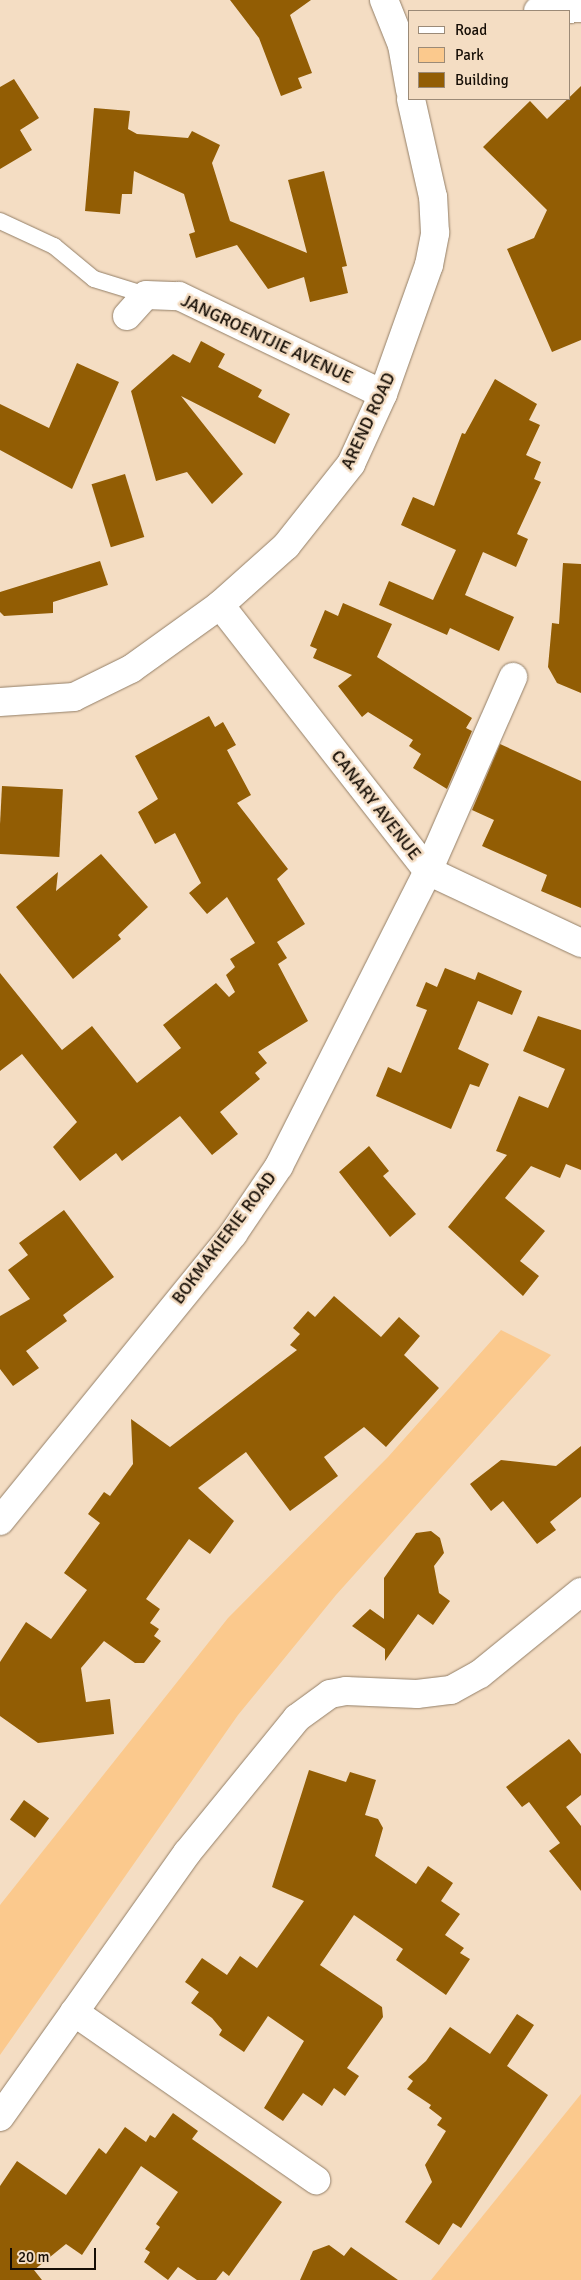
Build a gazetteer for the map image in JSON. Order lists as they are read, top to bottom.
{
  "streets": {
    "street": [
      "JANGROENTJIE AVENUE",
      "AREND ROAD",
      "CANARY AVENUE",
      "BOKMAKIERIE ROAD"
    ]
  },
  "crossings": [
    ["JANGROENTJIE AVENUE", "AREND ROAD"],
    ["AREND ROAD", "CANARY AVENUE"],
    ["CANARY AVENUE", "BOKMAKIERIE ROAD"]
  ],
  "legend": ["Road", "Park", "Building"],
  "scale_bar": "20 m"
}
